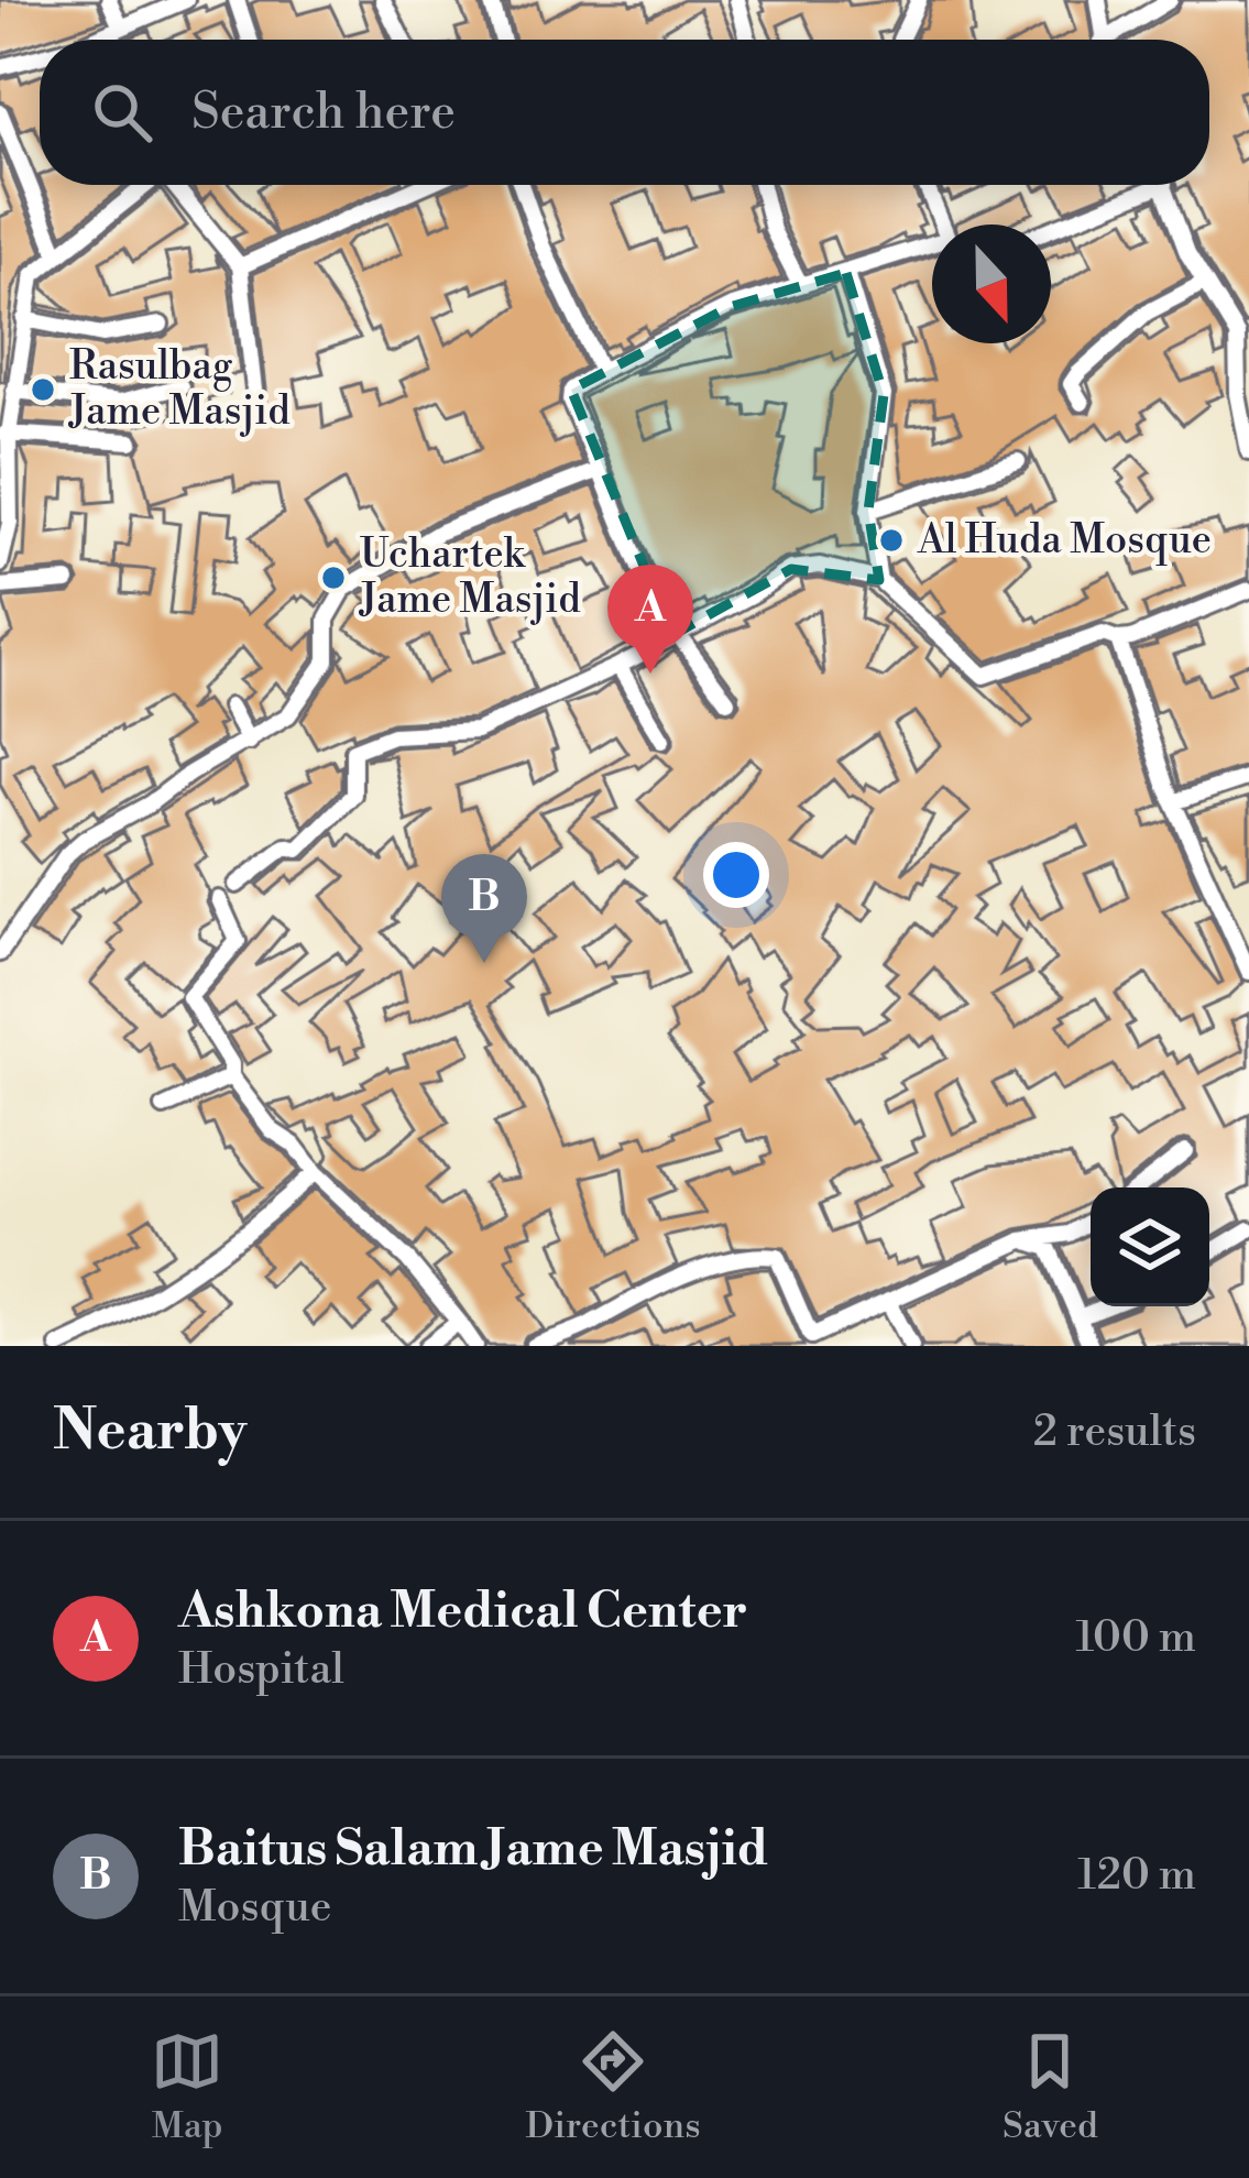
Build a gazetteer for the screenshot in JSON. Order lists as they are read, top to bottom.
{
  "places": ["Rasulbag Jame Masjid", "Al Huda Mosque", "Uchartek Jame Masjid"],
  "north": "bottom",
  "page": {
    "search": "Search here",
    "pins": ["A", "B"],
    "heading": ["Nearby", "2 results"],
    "list": [
      {
        "mark": "A",
        "name": "Ashkona Medical Center",
        "note": "Hospital",
        "value": "100 m"
      },
      {
        "mark": "B",
        "name": "Baitus Salam Jame Masjid",
        "note": "Mosque",
        "value": "120 m"
      }
    ],
    "nav": ["Map", "Directions", "Saved"]
  }
}
